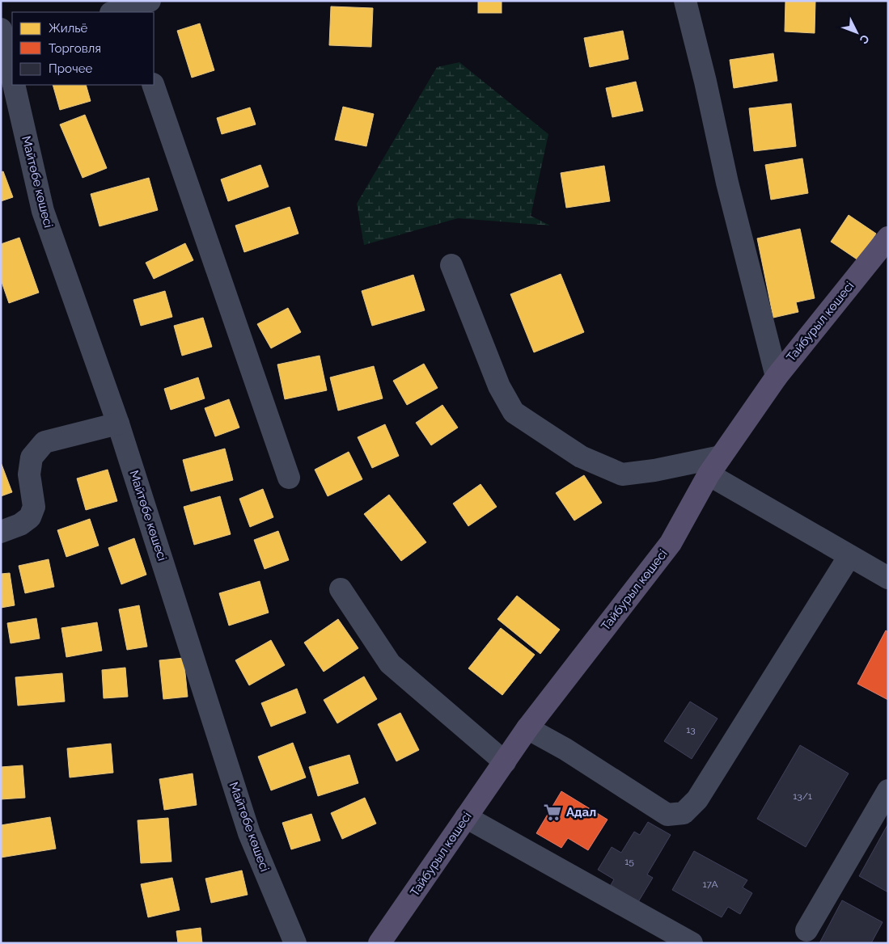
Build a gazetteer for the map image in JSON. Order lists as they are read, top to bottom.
{
  "streets": {
    "main road": ["Тайбурыл көшесі"],
    "street": ["Майтөбе көшесі"]
  },
  "places": {
    "supermarket": ["Адал"]
  },
  "house_numbers": [
    "13",
    "13/1",
    "15",
    "17А"
  ],
  "legend": ["Жильё", "Торговля", "Прочее"],
  "north": "bottom right"
}
